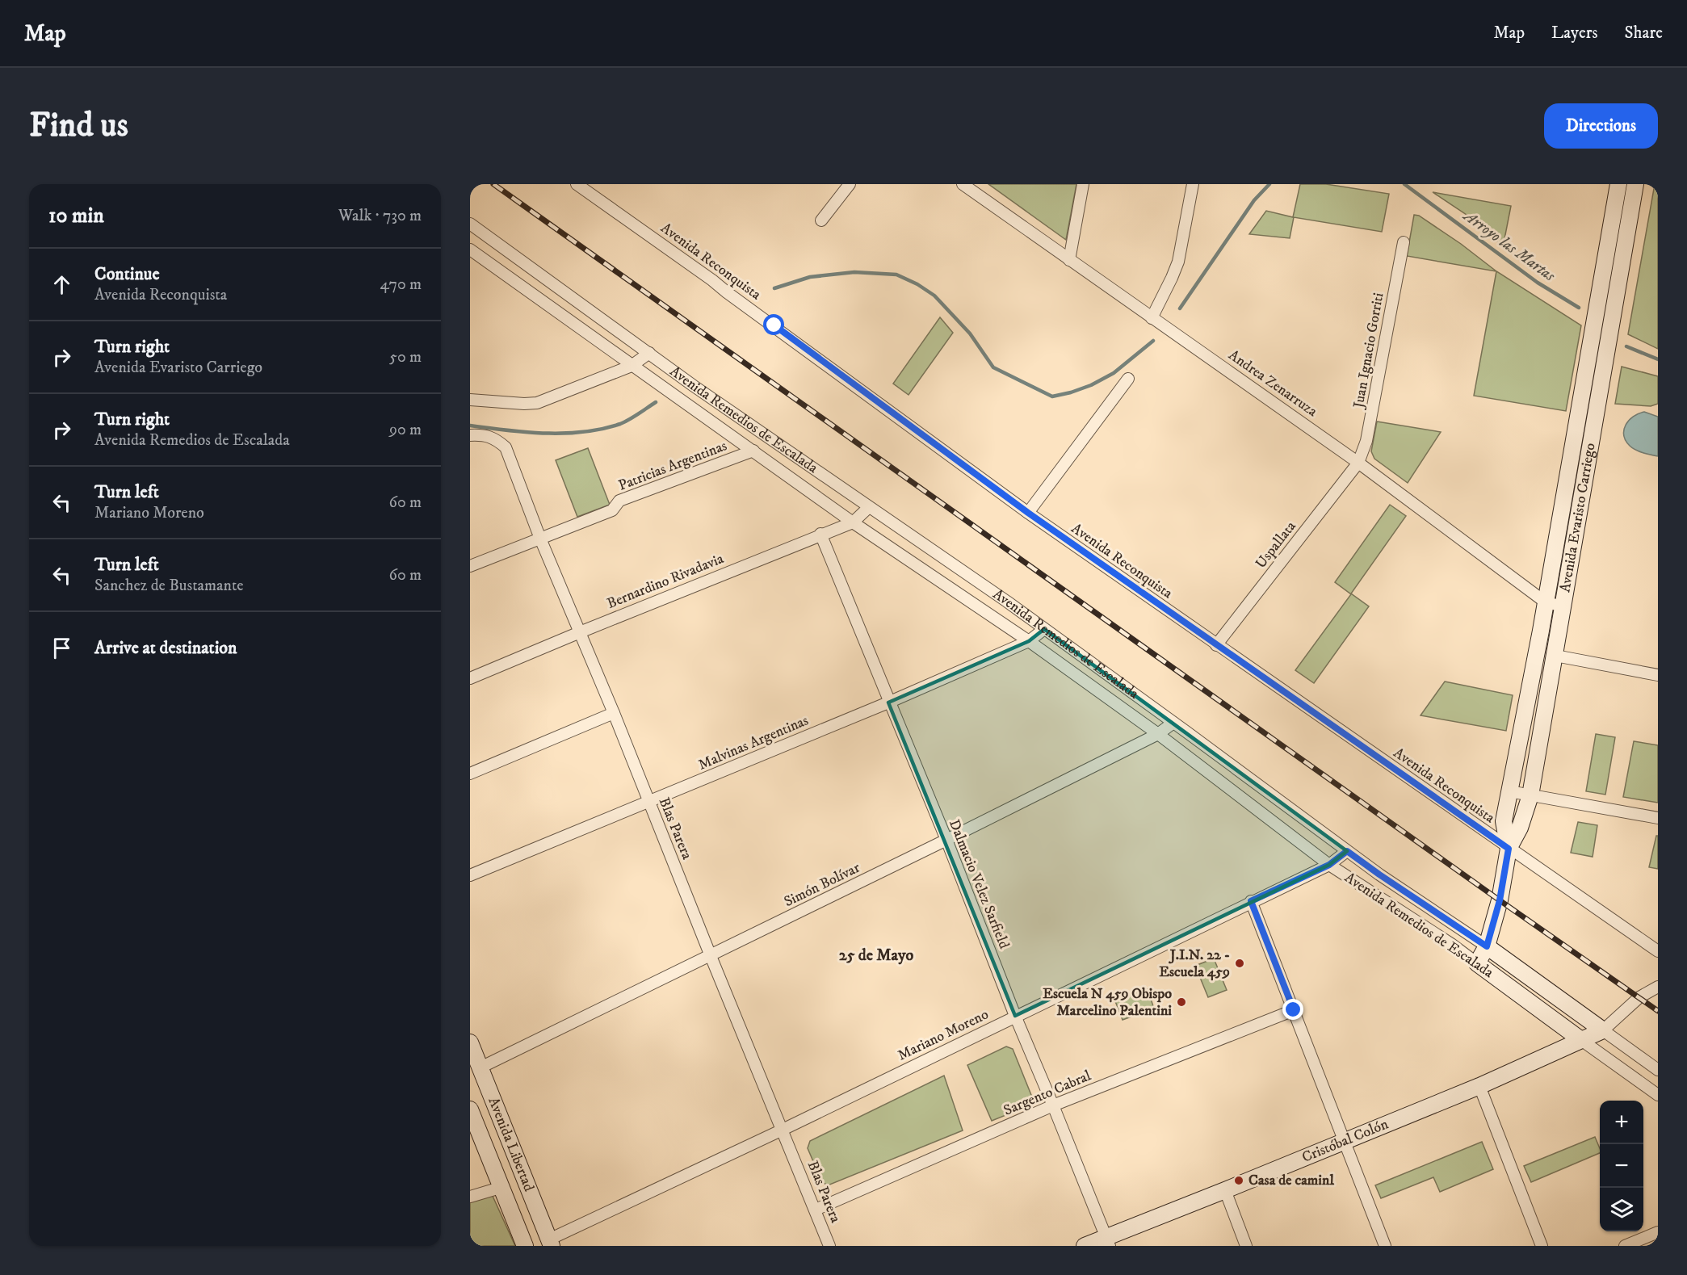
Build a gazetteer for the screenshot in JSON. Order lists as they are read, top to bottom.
{
  "streets": {
    "street": [
      "Avenida Reconquista",
      "Juan Ignacio Gorriti",
      "Andrea Zenarruza",
      "Avenida Remedios de Escalada",
      "Patricias Argentinas",
      "Avenida Evaristo Carriego",
      "Uspallata",
      "Bernardino Rivadavia",
      "Malvinas Argentinas",
      "Blas Parera",
      "Dalmacio Velez Sarfield",
      "Simón Bolívar",
      "Mariano Moreno",
      "Sargento Cabral",
      "Cristóbal Colón",
      "Avenida Libertad"
    ]
  },
  "crossings": [
    ["Avenida Reconquista", "Avenida Evaristo Carriego"],
    ["Avenida Reconquista", "Uspallata"],
    ["Juan Ignacio Gorriti", "Andrea Zenarruza"],
    ["Juan Ignacio Gorriti", "Uspallata"],
    ["Andrea Zenarruza", "Avenida Evaristo Carriego"],
    ["Andrea Zenarruza", "Uspallata"],
    ["Avenida Remedios de Escalada", "Patricias Argentinas"],
    ["Avenida Remedios de Escalada", "Avenida Evaristo Carriego"],
    ["Avenida Remedios de Escalada", "Bernardino Rivadavia"],
    ["Avenida Remedios de Escalada", "Malvinas Argentinas"],
    ["Avenida Remedios de Escalada", "Simón Bolívar"],
    ["Avenida Remedios de Escalada", "Mariano Moreno"],
    ["Avenida Remedios de Escalada", "Cristóbal Colón"],
    ["Patricias Argentinas", "Blas Parera"],
    ["Bernardino Rivadavia", "Blas Parera"],
    ["Bernardino Rivadavia", "Dalmacio Velez Sarfield"],
    ["Malvinas Argentinas", "Blas Parera"],
    ["Malvinas Argentinas", "Dalmacio Velez Sarfield"],
    ["Blas Parera", "Simón Bolívar"],
    ["Blas Parera", "Mariano Moreno"],
    ["Blas Parera", "Sargento Cabral"],
    ["Dalmacio Velez Sarfield", "Simón Bolívar"],
    ["Dalmacio Velez Sarfield", "Mariano Moreno"],
    ["Dalmacio Velez Sarfield", "Sargento Cabral"],
    ["Dalmacio Velez Sarfield", "Cristóbal Colón"],
    ["Simón Bolívar", "Avenida Libertad"],
    ["Mariano Moreno", "Avenida Libertad"]
  ],
  "districts": ["25 de Mayo"],
  "water": ["Arroyo las Martas"],
  "places": ["J.I.N. 22 - Escuela 459", "Escuela N 459 Obispo Marcelino Palentini", "Casa de caminl"],
  "page": {
    "header": "Map",
    "nav": ["Map", "Layers", "Share"],
    "buttons": "Directions",
    "title": "Find us",
    "heading": ["10 min", "Walk · 730 m"],
    "list": [
      ["Continue", "Avenida Reconquista", "470 m"],
      ["Turn right", "Avenida Evaristo Carriego", "50 m"],
      ["Turn right", "Avenida Remedios de Escalada", "90 m"],
      ["Turn left", "Mariano Moreno", "60 m"],
      ["Turn left", "Sanchez de Bustamante", "60 m"],
      "Arrive at destination"
    ],
    "map_buttons": ["+", "−"]
  }
}
